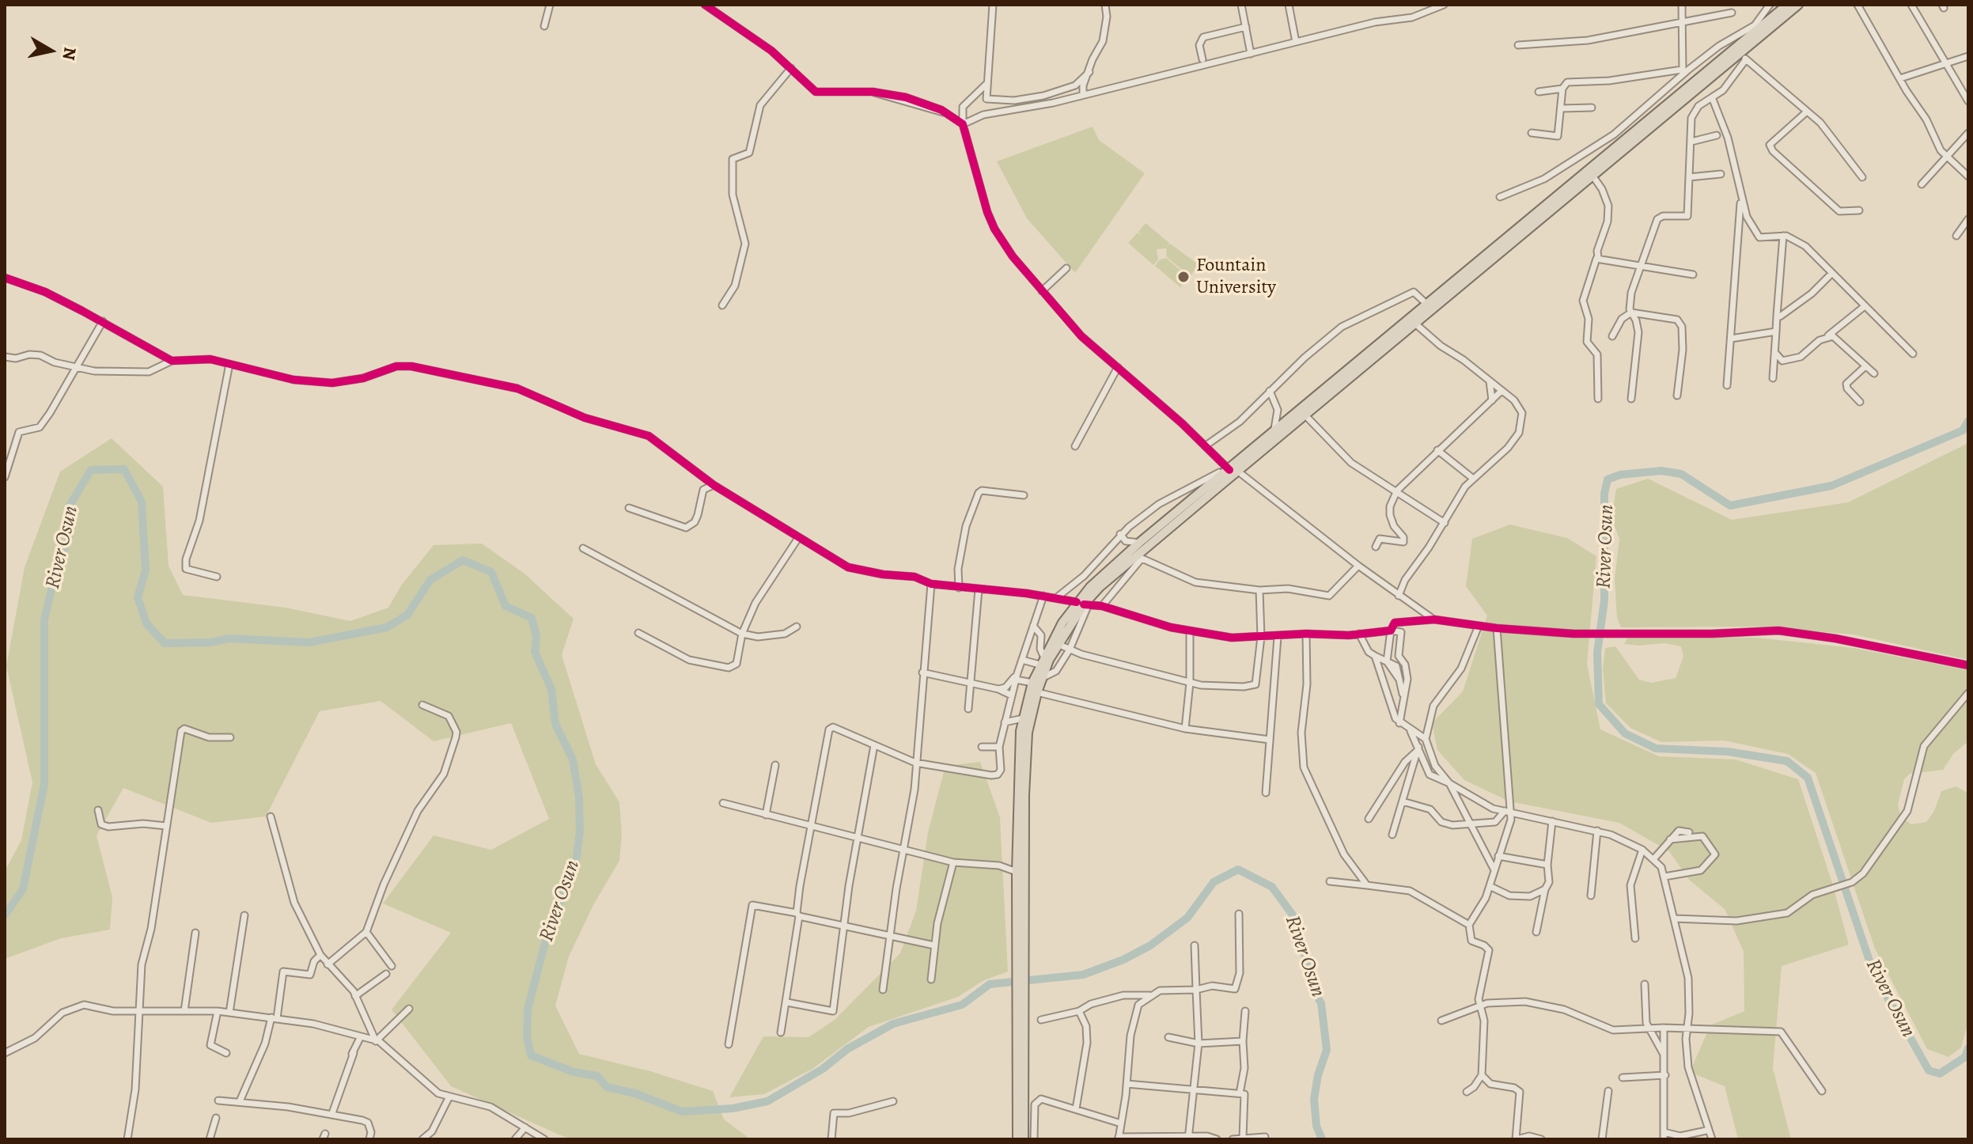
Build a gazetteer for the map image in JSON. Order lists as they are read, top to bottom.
{
  "water": ["River Osun"],
  "places": ["Fountain University"],
  "north": "right"
}
